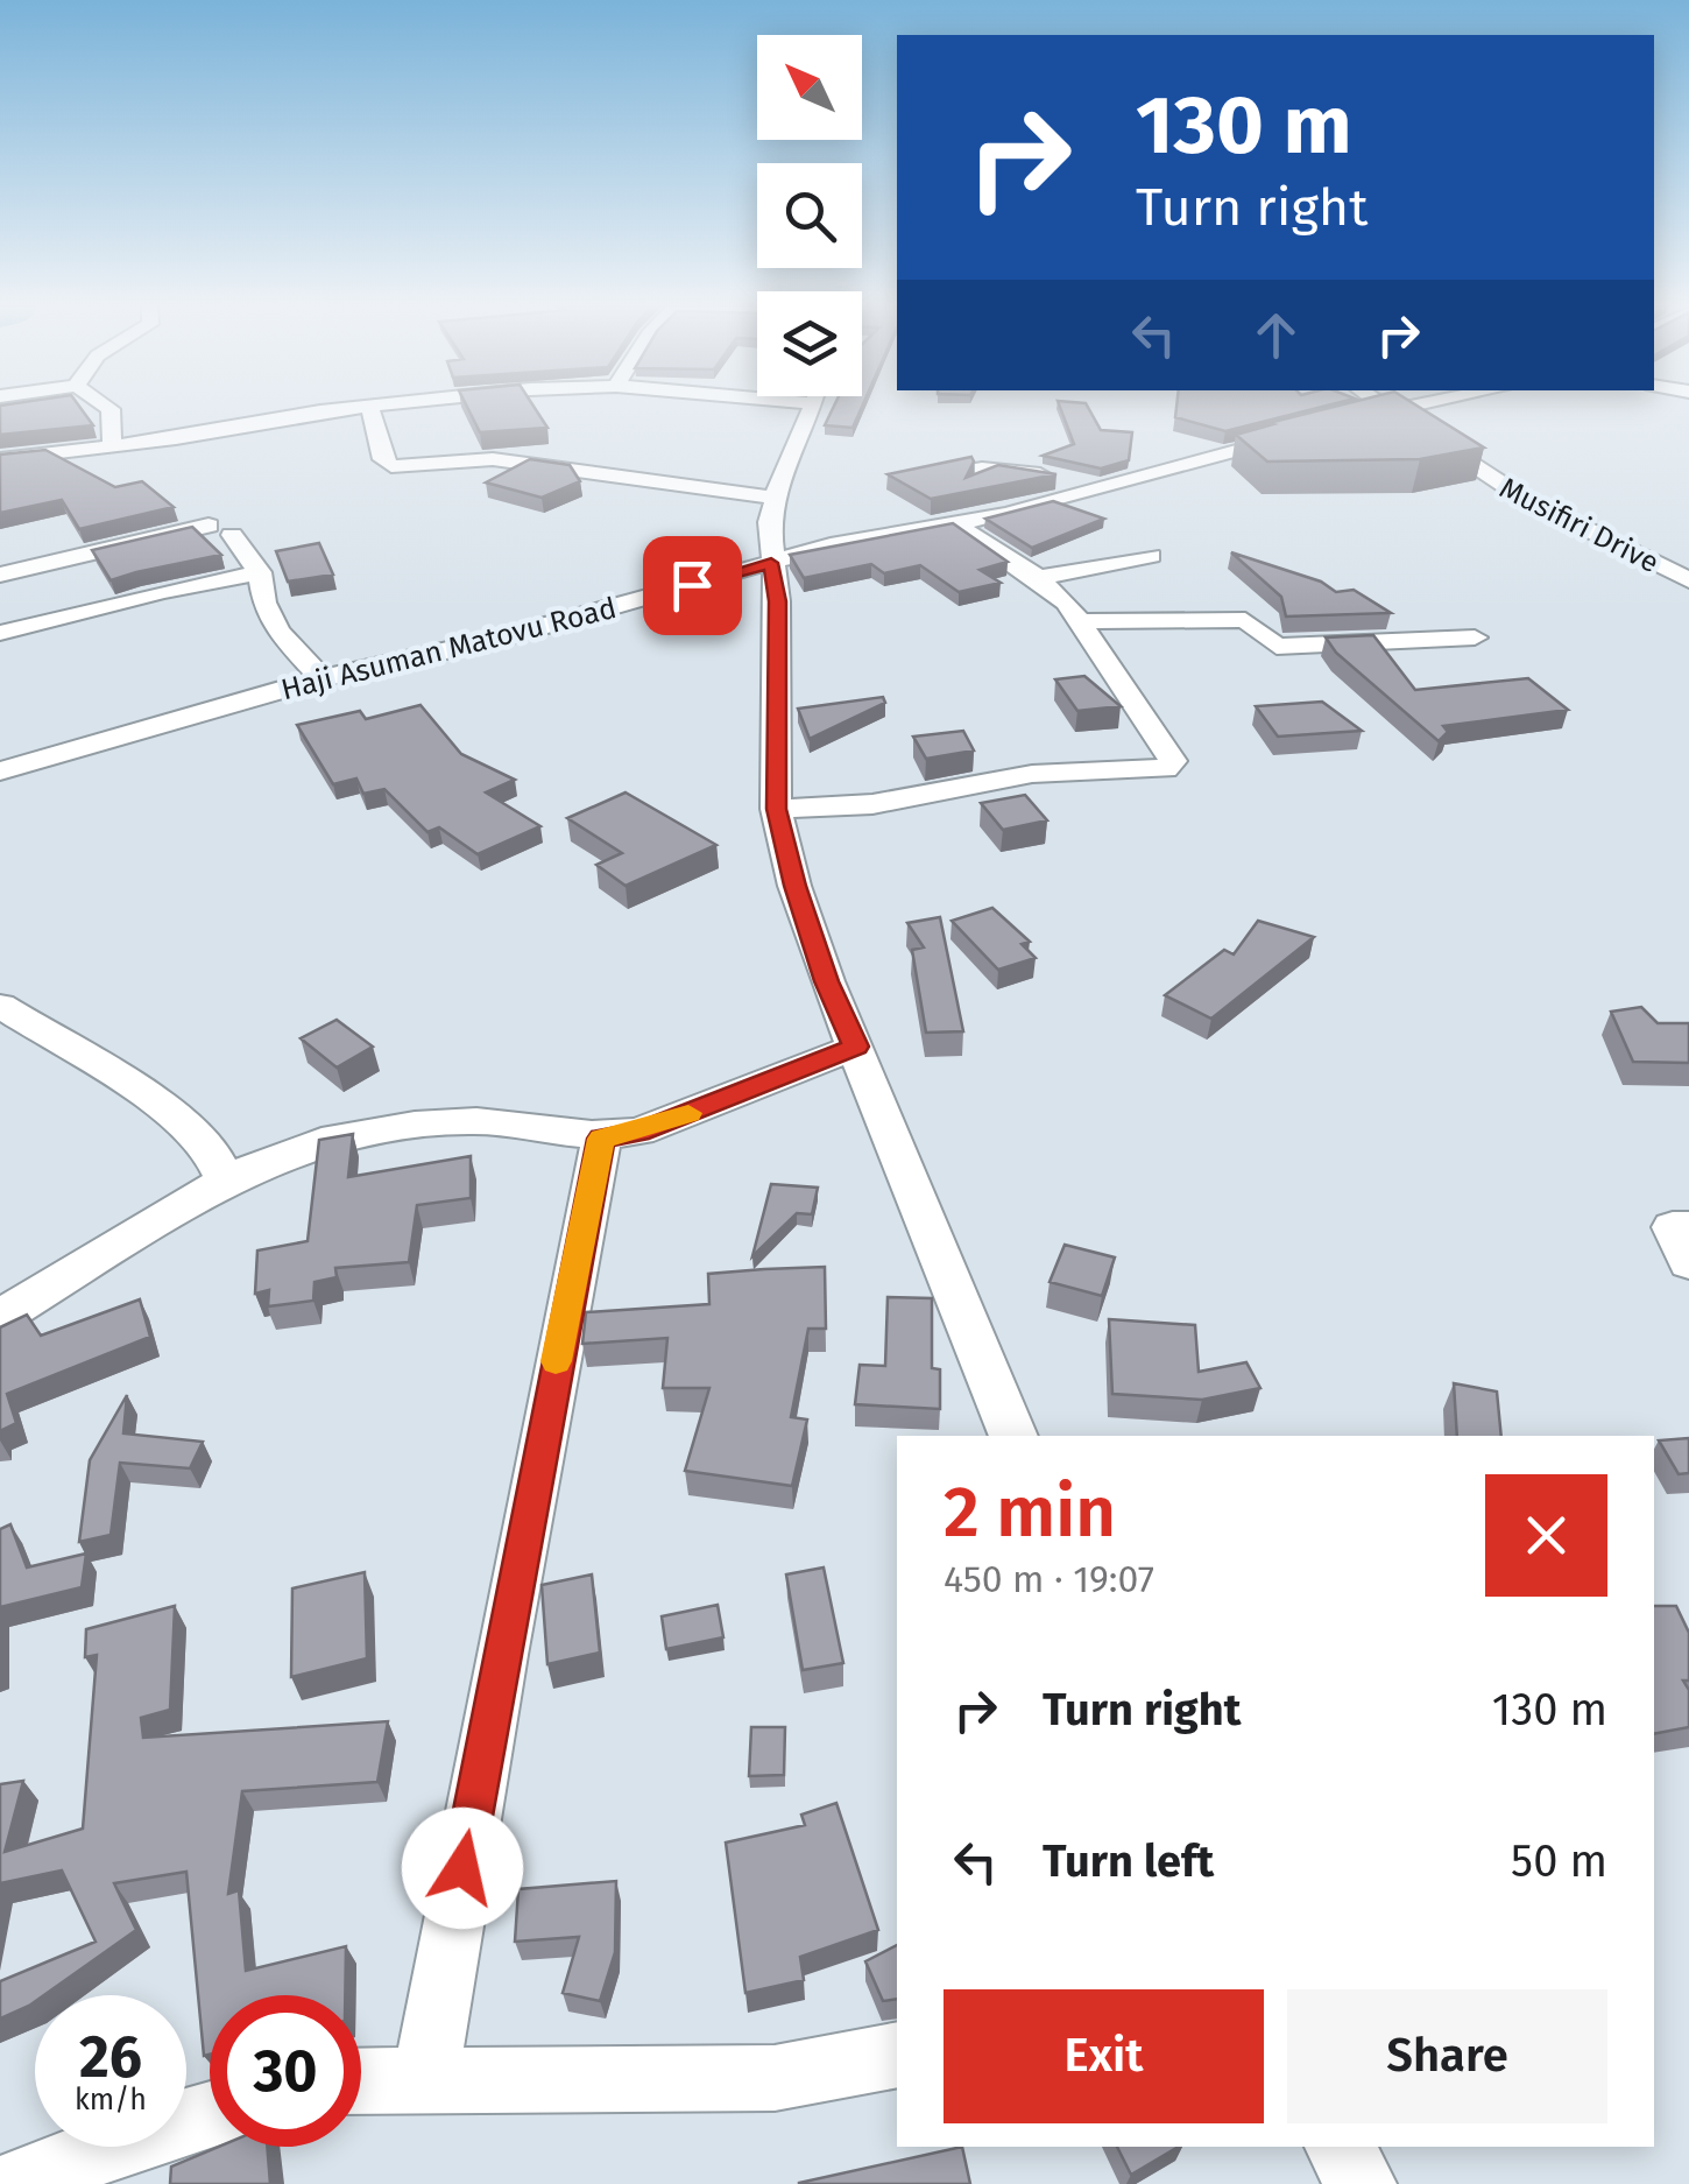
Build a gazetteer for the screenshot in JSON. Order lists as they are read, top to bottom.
{
  "streets": {
    "street": ["Musifiri Drive", "Haji Asuman Matovu Road"]
  },
  "north": "top left",
  "page": {
    "turn": ["130 m", "Turn right"],
    "heading": ["2 min", "450 m · 19:07"],
    "list": [
      {
        "name": "Turn right",
        "value": "130 m"
      },
      {
        "name": "Turn left",
        "value": "50 m"
      }
    ],
    "buttons": ["Exit", "Share"],
    "speed": "26 km/h",
    "limit": "30"
  }
}
